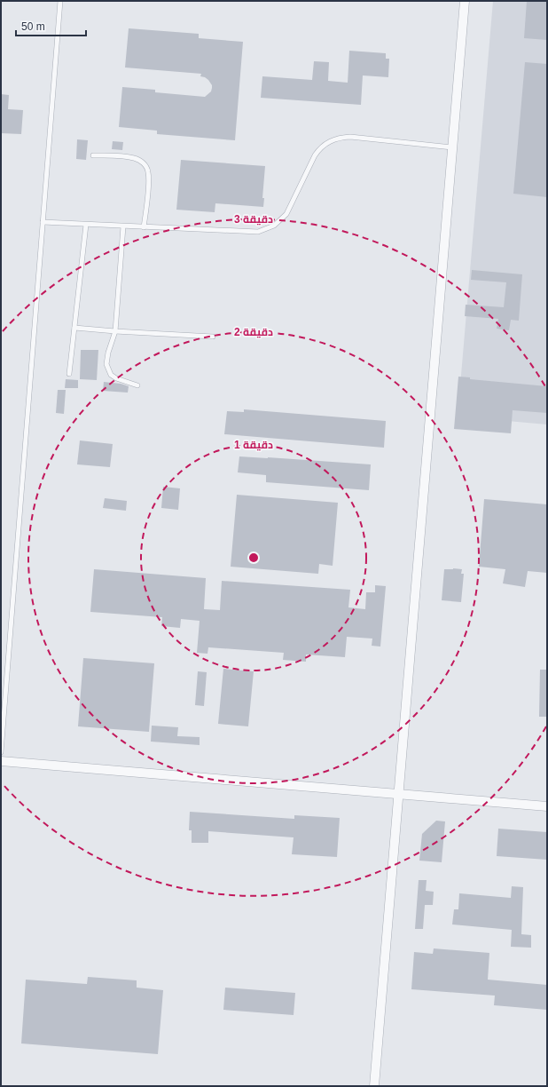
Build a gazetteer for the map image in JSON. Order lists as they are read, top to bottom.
{
  "scale_bar": "50 m",
  "rings": ["3 دقيقة", "2 دقيقة", "1 دقيقة"]
}
